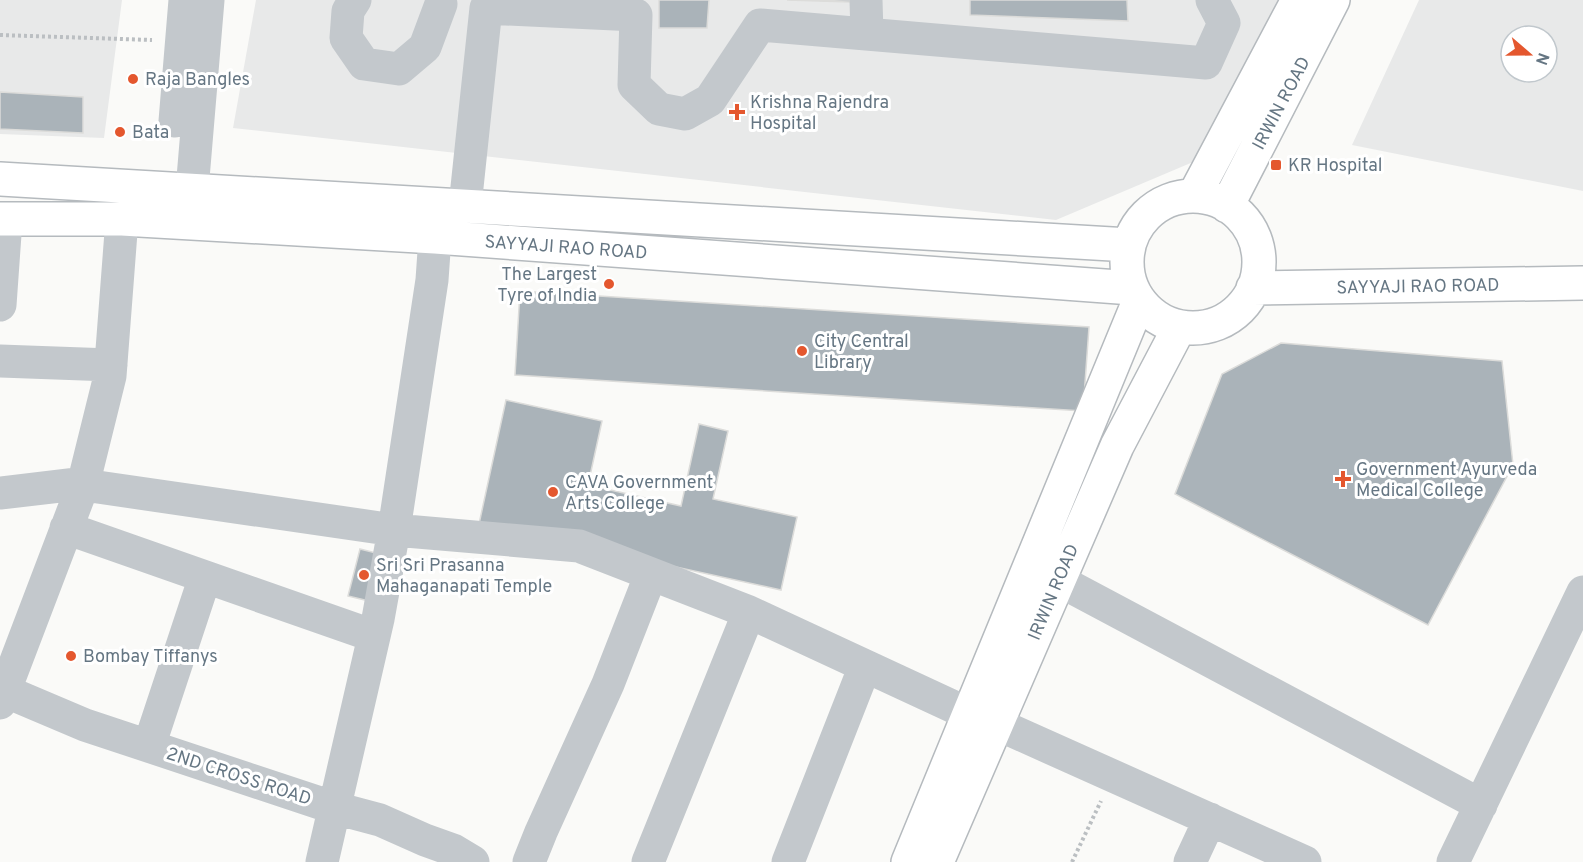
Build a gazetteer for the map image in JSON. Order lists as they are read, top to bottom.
{
  "streets": {
    "main road": ["IRWIN ROAD", "SAYYAJI RAO ROAD"],
    "street": ["2ND CROSS ROAD"]
  },
  "crossings": [
    ["IRWIN ROAD", "SAYYAJI RAO ROAD"]
  ],
  "places": {
    "other": [
      "Raja Bangles",
      "Bata",
      "The Largest Tyre of India",
      "City Central Library",
      "CAVA Government Arts College",
      "Sri Sri Prasanna Mahaganapati Temple",
      "Bombay Tiffanys"
    ],
    "health": ["Krishna Rajendra Hospital", "Government Ayurveda Medical College"],
    "transit": ["KR Hospital"]
  },
  "north": "right"
}
